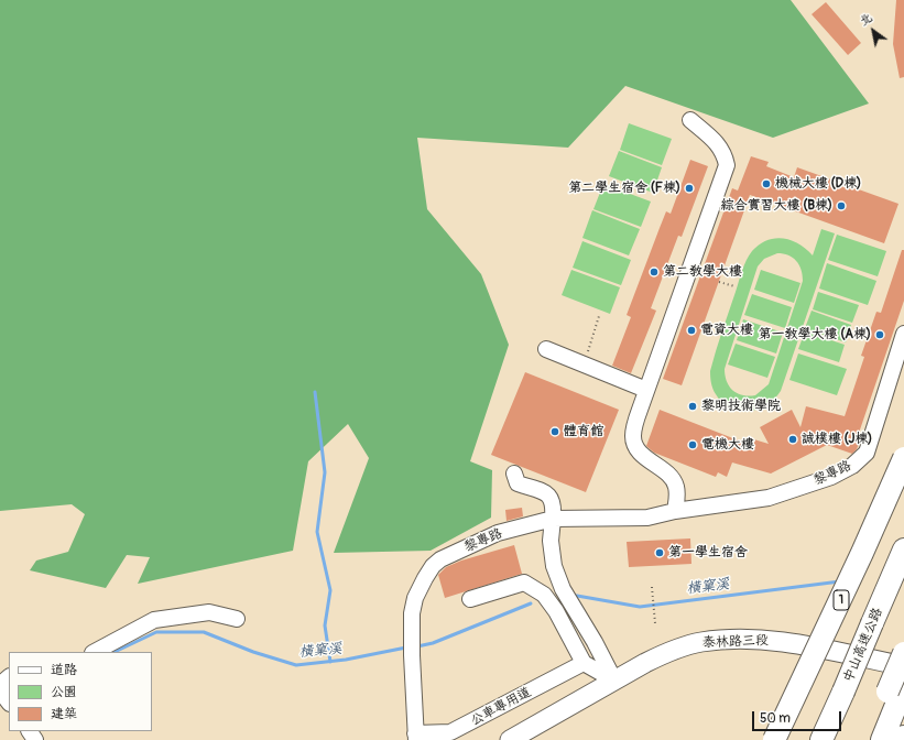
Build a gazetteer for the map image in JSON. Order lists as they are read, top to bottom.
{
  "streets": {
    "highway": ["1", "中山高速公路"],
    "main road": ["泰林路三段"],
    "street": ["黎專路", "公車專用道"]
  },
  "crossings": [
    ["黎專路", "公車專用道"]
  ],
  "water": ["橫窠溪"],
  "places": [
    "機械大樓 (D棟)",
    "第二學生宿舍 (F棟)",
    "綜合實習大樓 (B棟)",
    "第二教學大樓",
    "電資大樓",
    "第一教學大樓 (A棟)",
    "黎明技術學院",
    "體育館",
    "誠樸樓 (J棟)",
    "電機大樓",
    "第一學生宿舍"
  ],
  "legend": ["道路", "公園", "建築"],
  "scale_bar": "50 m",
  "north": "top left"
}
